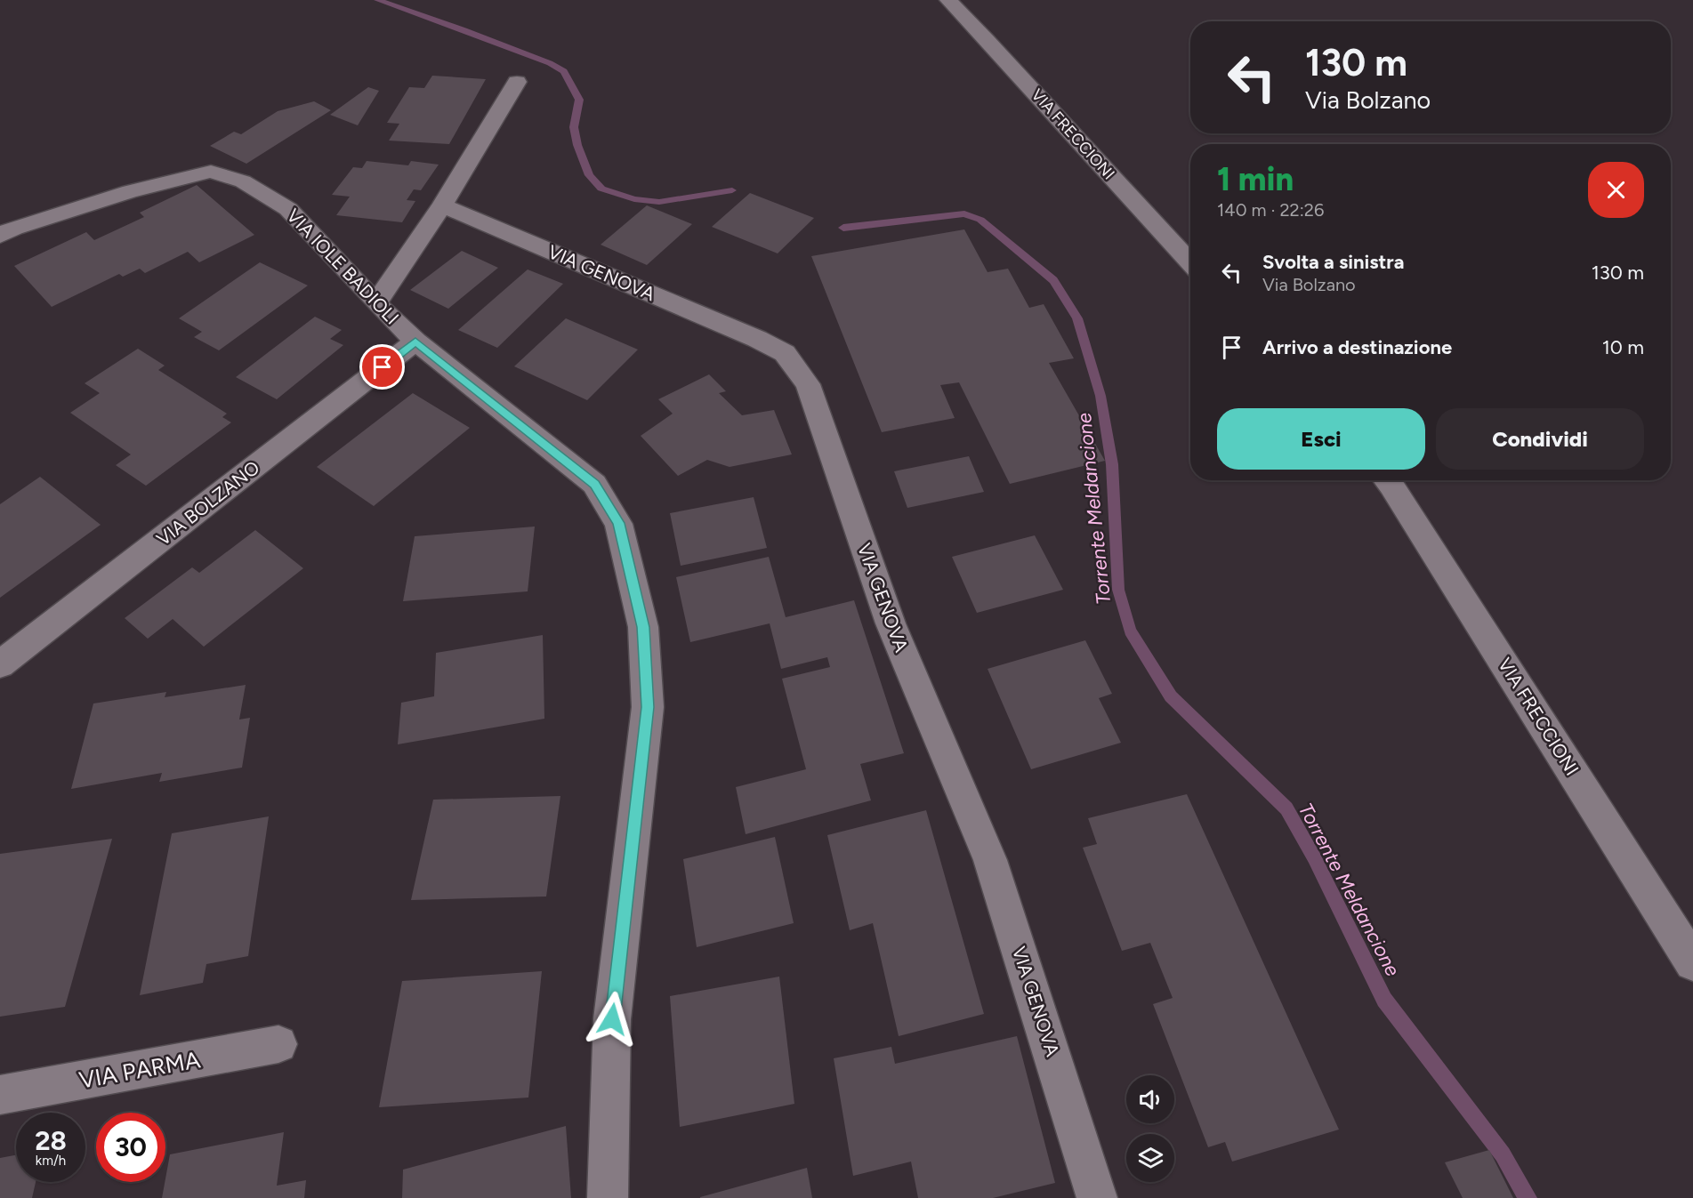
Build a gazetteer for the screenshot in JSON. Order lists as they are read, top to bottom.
{
  "streets": {
    "street": [
      "VIA FRECCIONI",
      "VIA IOLE BADIOLI",
      "VIA GENOVA",
      "VIA BOLZANO",
      "VIA PARMA"
    ]
  },
  "crossings": [
    ["VIA IOLE BADIOLI", "VIA BOLZANO"]
  ],
  "water": ["Torrente Meldancione"],
  "page": {
    "turn": ["130 m", "Via Bolzano"],
    "heading": ["1 min", "140 m · 22:26"],
    "list": [
      {
        "name": "Svolta a sinistra",
        "note": "Via Bolzano",
        "value": "130 m"
      },
      {
        "name": "Arrivo a destinazione",
        "value": "10 m"
      }
    ],
    "buttons": ["Esci", "Condividi"],
    "speed": "28 km/h",
    "limit": "30"
  }
}
